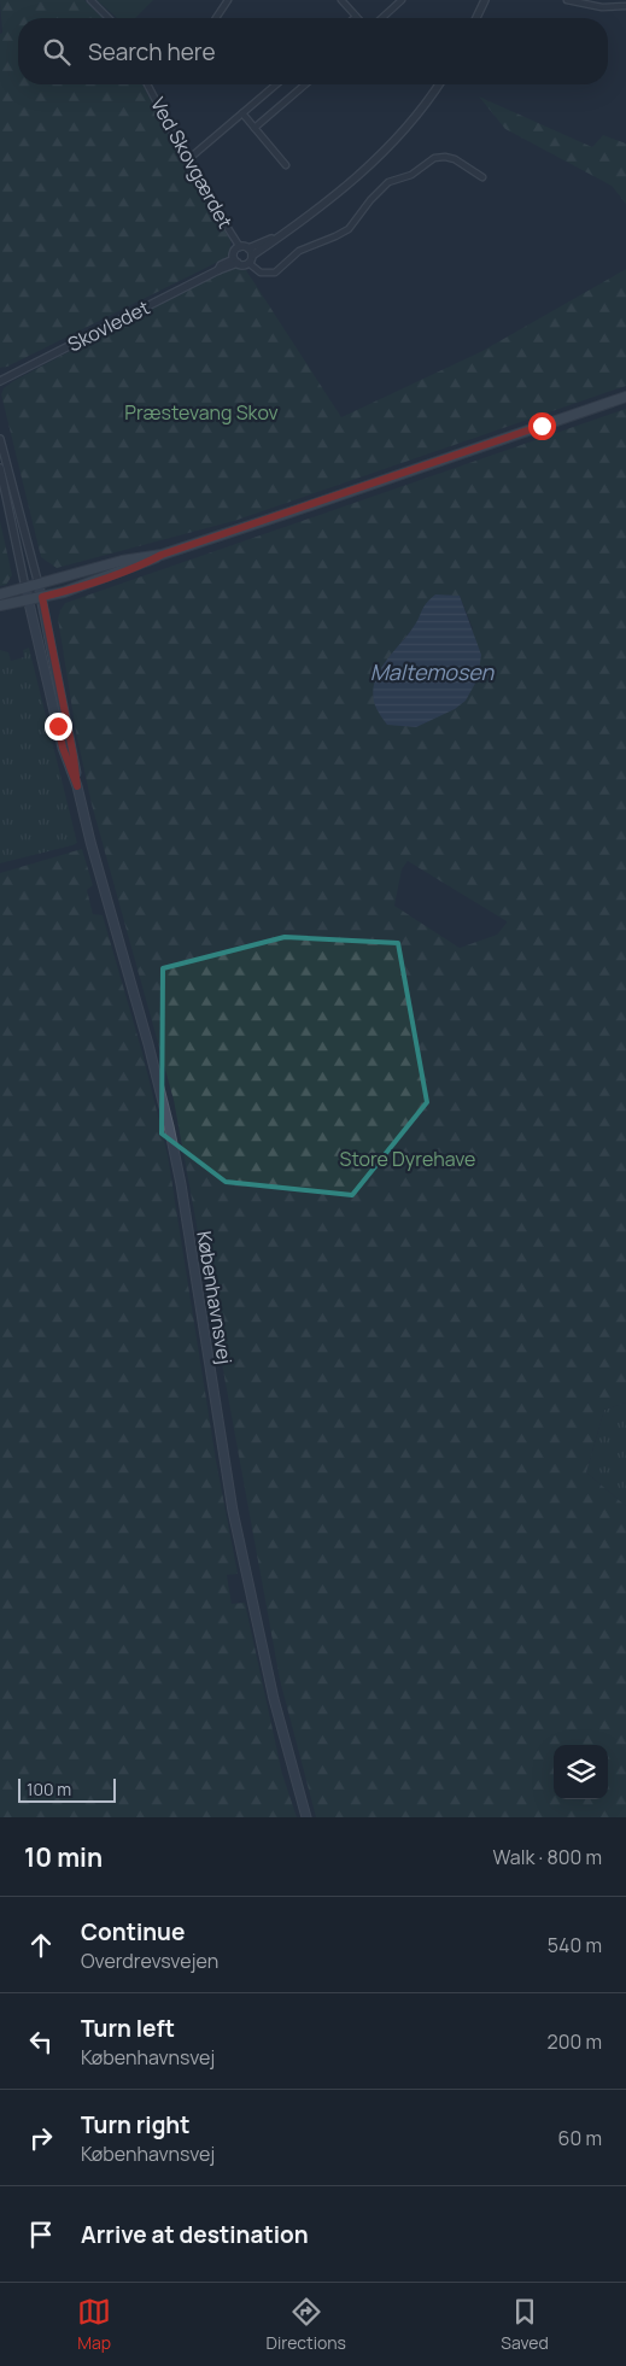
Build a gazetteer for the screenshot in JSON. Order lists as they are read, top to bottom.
{
  "streets": {
    "main road": ["Københavnsvej"],
    "street": ["Ved Skovgærdet", "Skovledet"]
  },
  "water": ["Maltemosen"],
  "parks": ["Præstevang Skov", "Store Dyrehave"],
  "scale_bar": "100 m",
  "page": {
    "search": "Search here",
    "scale": "100 m",
    "heading": ["10 min", "Walk · 800 m"],
    "list": [
      ["Continue", "Overdrevsvejen", "540 m"],
      ["Turn left", "Københavnsvej", "200 m"],
      ["Turn right", "Københavnsvej", "60 m"],
      "Arrive at destination"
    ],
    "nav": ["Map", "Directions", "Saved"]
  }
}
